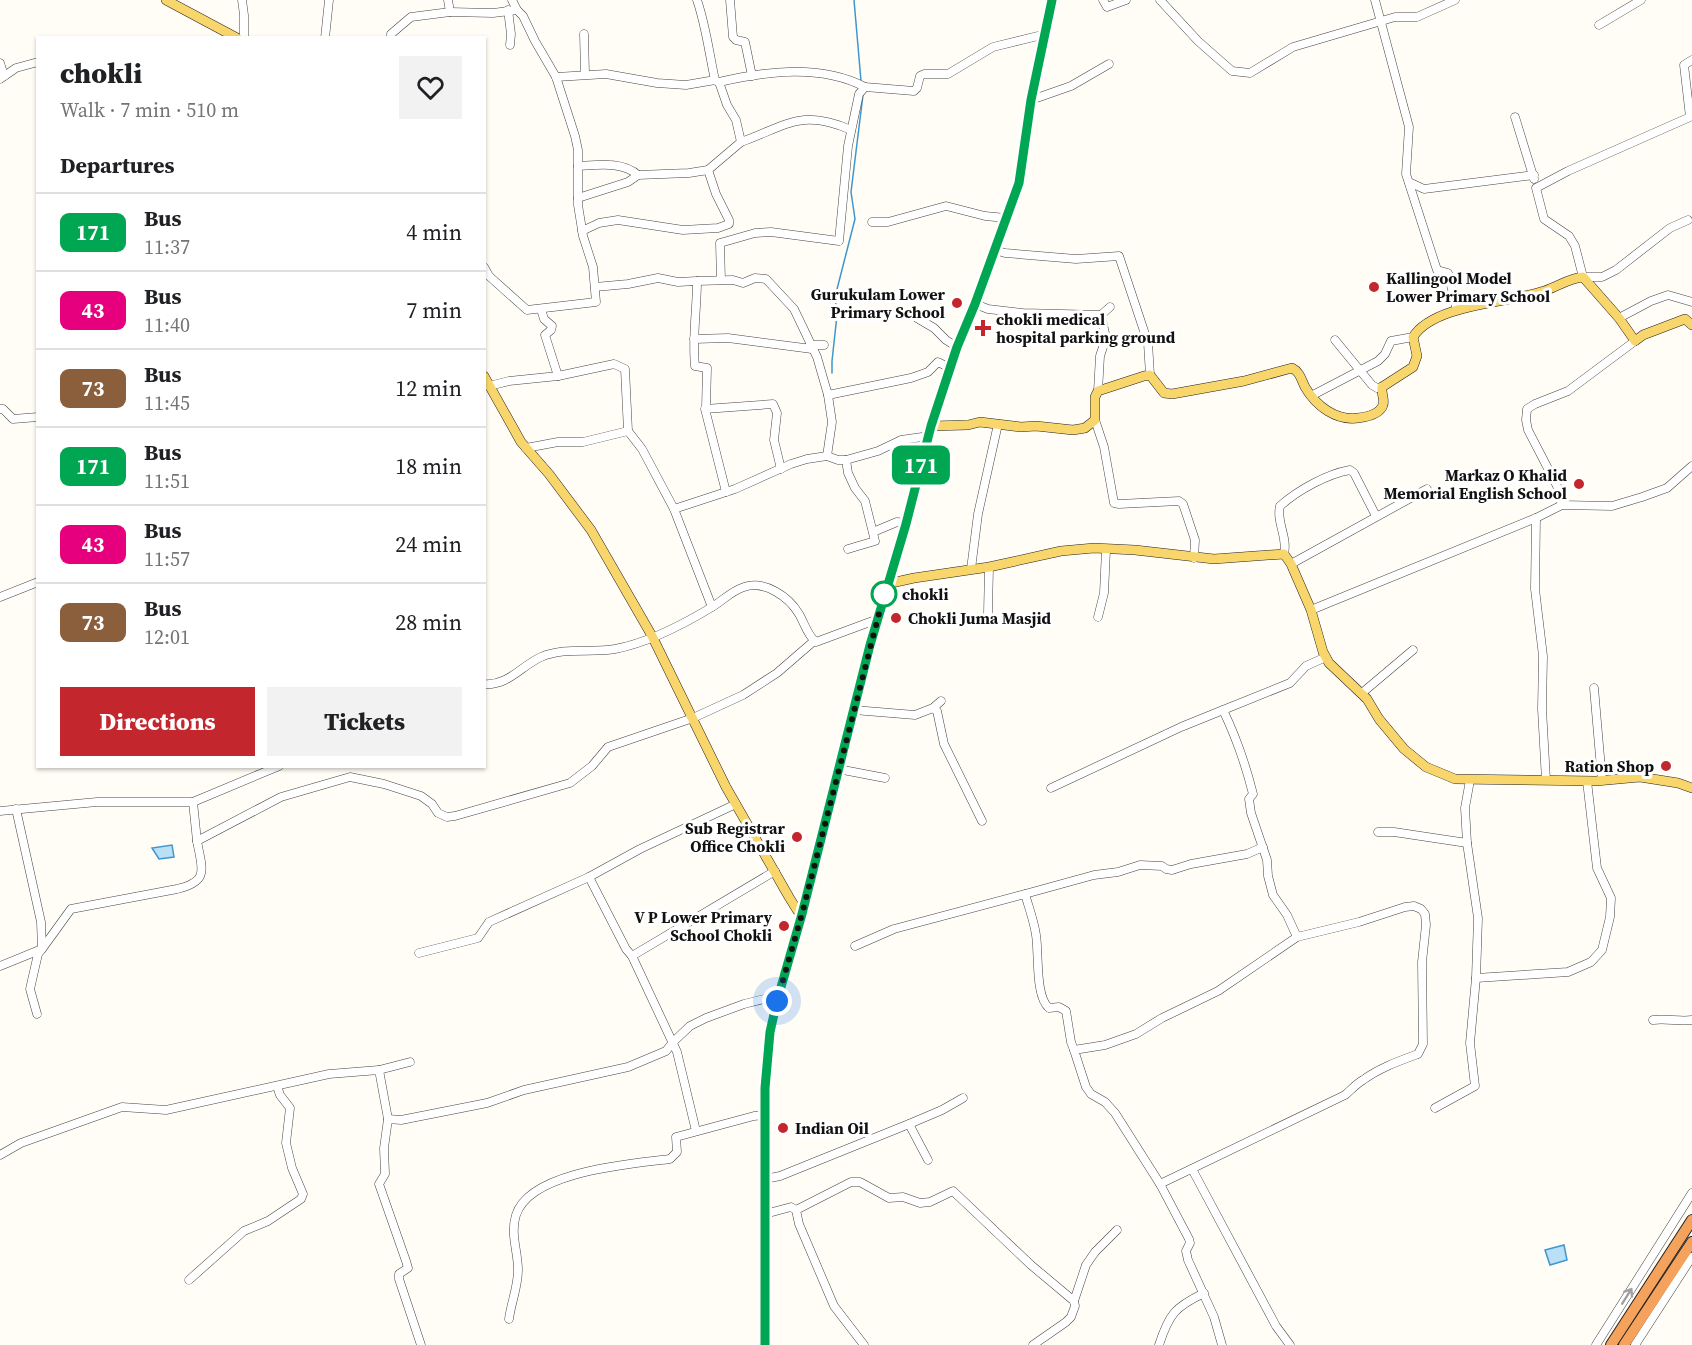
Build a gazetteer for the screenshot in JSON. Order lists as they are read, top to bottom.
{
  "places": {
    "other": [
      "Kallingool Model Lower Primary School",
      "Gurukulam Lower Primary School",
      "Markaz O Khalid Memorial English School",
      "chokli",
      "Chokli Juma Masjid",
      "Ration Shop",
      "Sub Registrar Office Chokli",
      "V P Lower Primary School Chokli",
      "Indian Oil"
    ],
    "health": ["chokli medical hospital parking ground"]
  },
  "lines": ["bus line 171"],
  "page": {
    "on_map": "171",
    "heading": [
      ["chokli", "Walk · 7 min · 510 m"],
      "Departures"
    ],
    "list": [
      {
        "mark": "171",
        "name": "Bus",
        "note": "11:37",
        "value": "4 min"
      },
      {
        "mark": "43",
        "name": "Bus",
        "note": "11:40",
        "value": "7 min"
      },
      {
        "mark": "73",
        "name": "Bus",
        "note": "11:45",
        "value": "12 min"
      },
      {
        "mark": "171",
        "name": "Bus",
        "note": "11:51",
        "value": "18 min"
      },
      {
        "mark": "43",
        "name": "Bus",
        "note": "11:57",
        "value": "24 min"
      },
      {
        "mark": "73",
        "name": "Bus",
        "note": "12:01",
        "value": "28 min"
      }
    ],
    "buttons": ["Directions", "Tickets"]
  }
}
